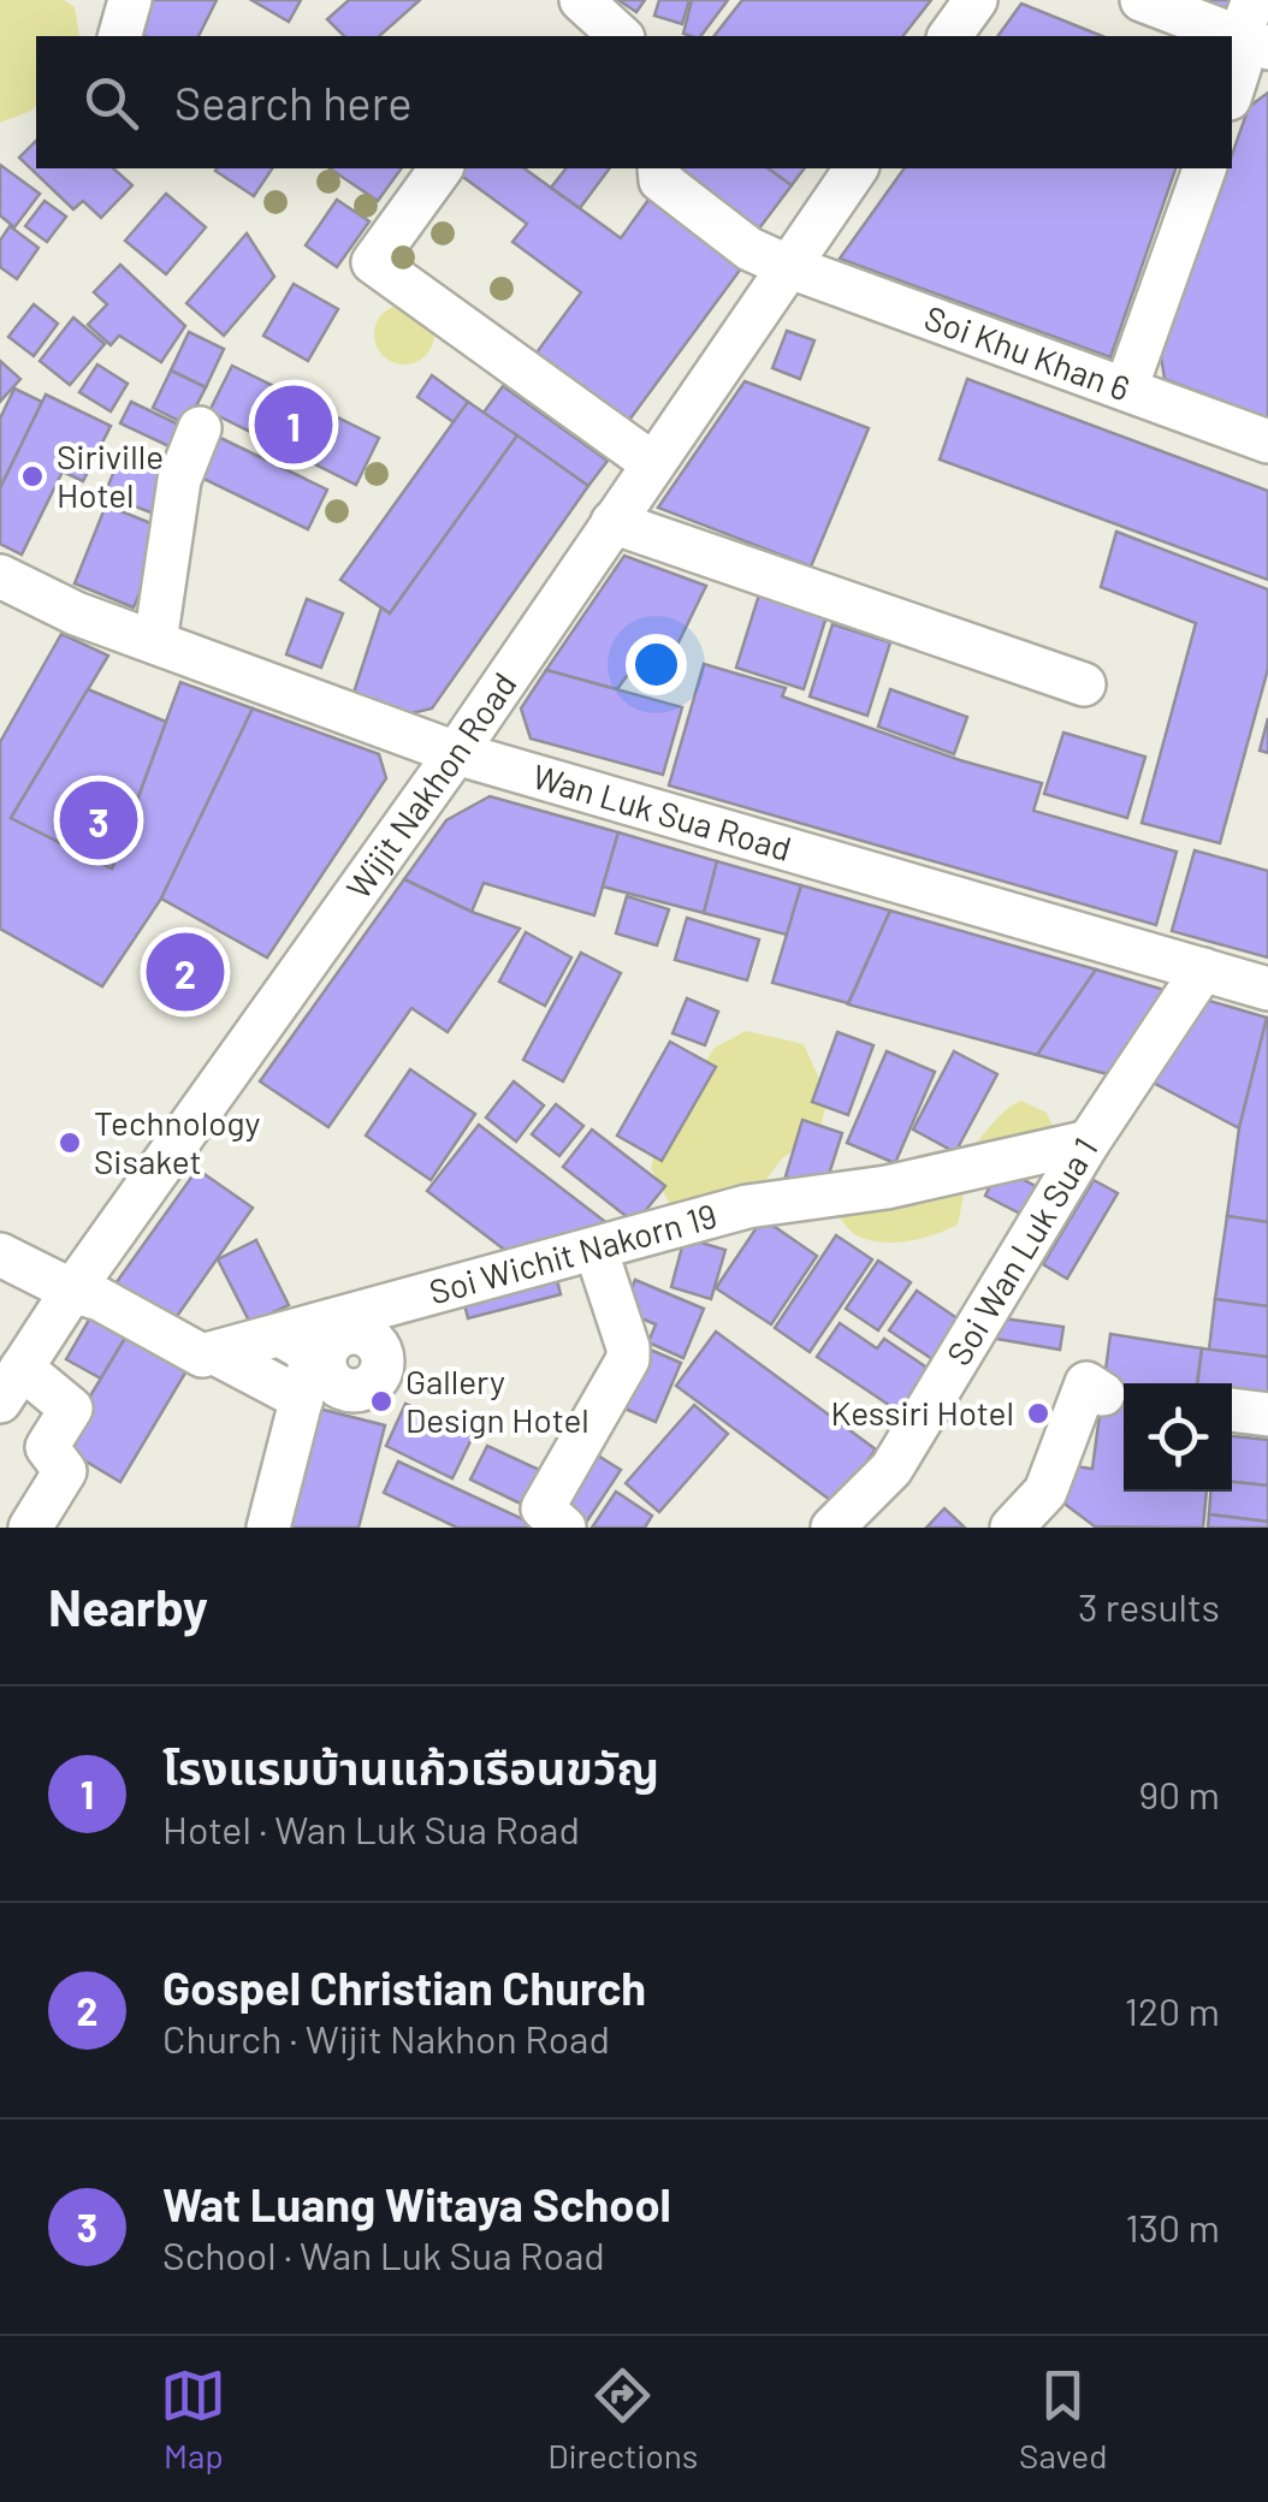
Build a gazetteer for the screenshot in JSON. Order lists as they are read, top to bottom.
{
  "streets": {
    "street": [
      "Soi Khu Khan 6",
      "Wijit Nakhon Road",
      "Wan Luk Sua Road",
      "Soi Wan Luk Sua 1",
      "Soi Wichit Nakorn 19"
    ]
  },
  "crossings": [
    ["Soi Khu Khan 6", "Wijit Nakhon Road"],
    ["Wijit Nakhon Road", "Wan Luk Sua Road"],
    ["Wan Luk Sua Road", "Soi Wan Luk Sua 1"],
    ["Soi Wan Luk Sua 1", "Soi Wichit Nakorn 19"]
  ],
  "places": [
    "Siriville Hotel",
    "Technology Sisaket",
    "Gallery Design Hotel",
    "Kessiri Hotel"
  ],
  "page": {
    "search": "Search here",
    "pins": ["1", "3", "2"],
    "heading": ["Nearby", "3 results"],
    "list": [
      {
        "mark": "1",
        "name": "โรงแรมบ้านแก้วเรือนขวัญ",
        "note": "Hotel · Wan Luk Sua Road",
        "value": "90 m"
      },
      {
        "mark": "2",
        "name": "Gospel Christian Church",
        "note": "Church · Wijit Nakhon Road",
        "value": "120 m"
      },
      {
        "mark": "3",
        "name": "Wat Luang Witaya School",
        "note": "School · Wan Luk Sua Road",
        "value": "130 m"
      }
    ],
    "nav": ["Map", "Directions", "Saved"]
  }
}
